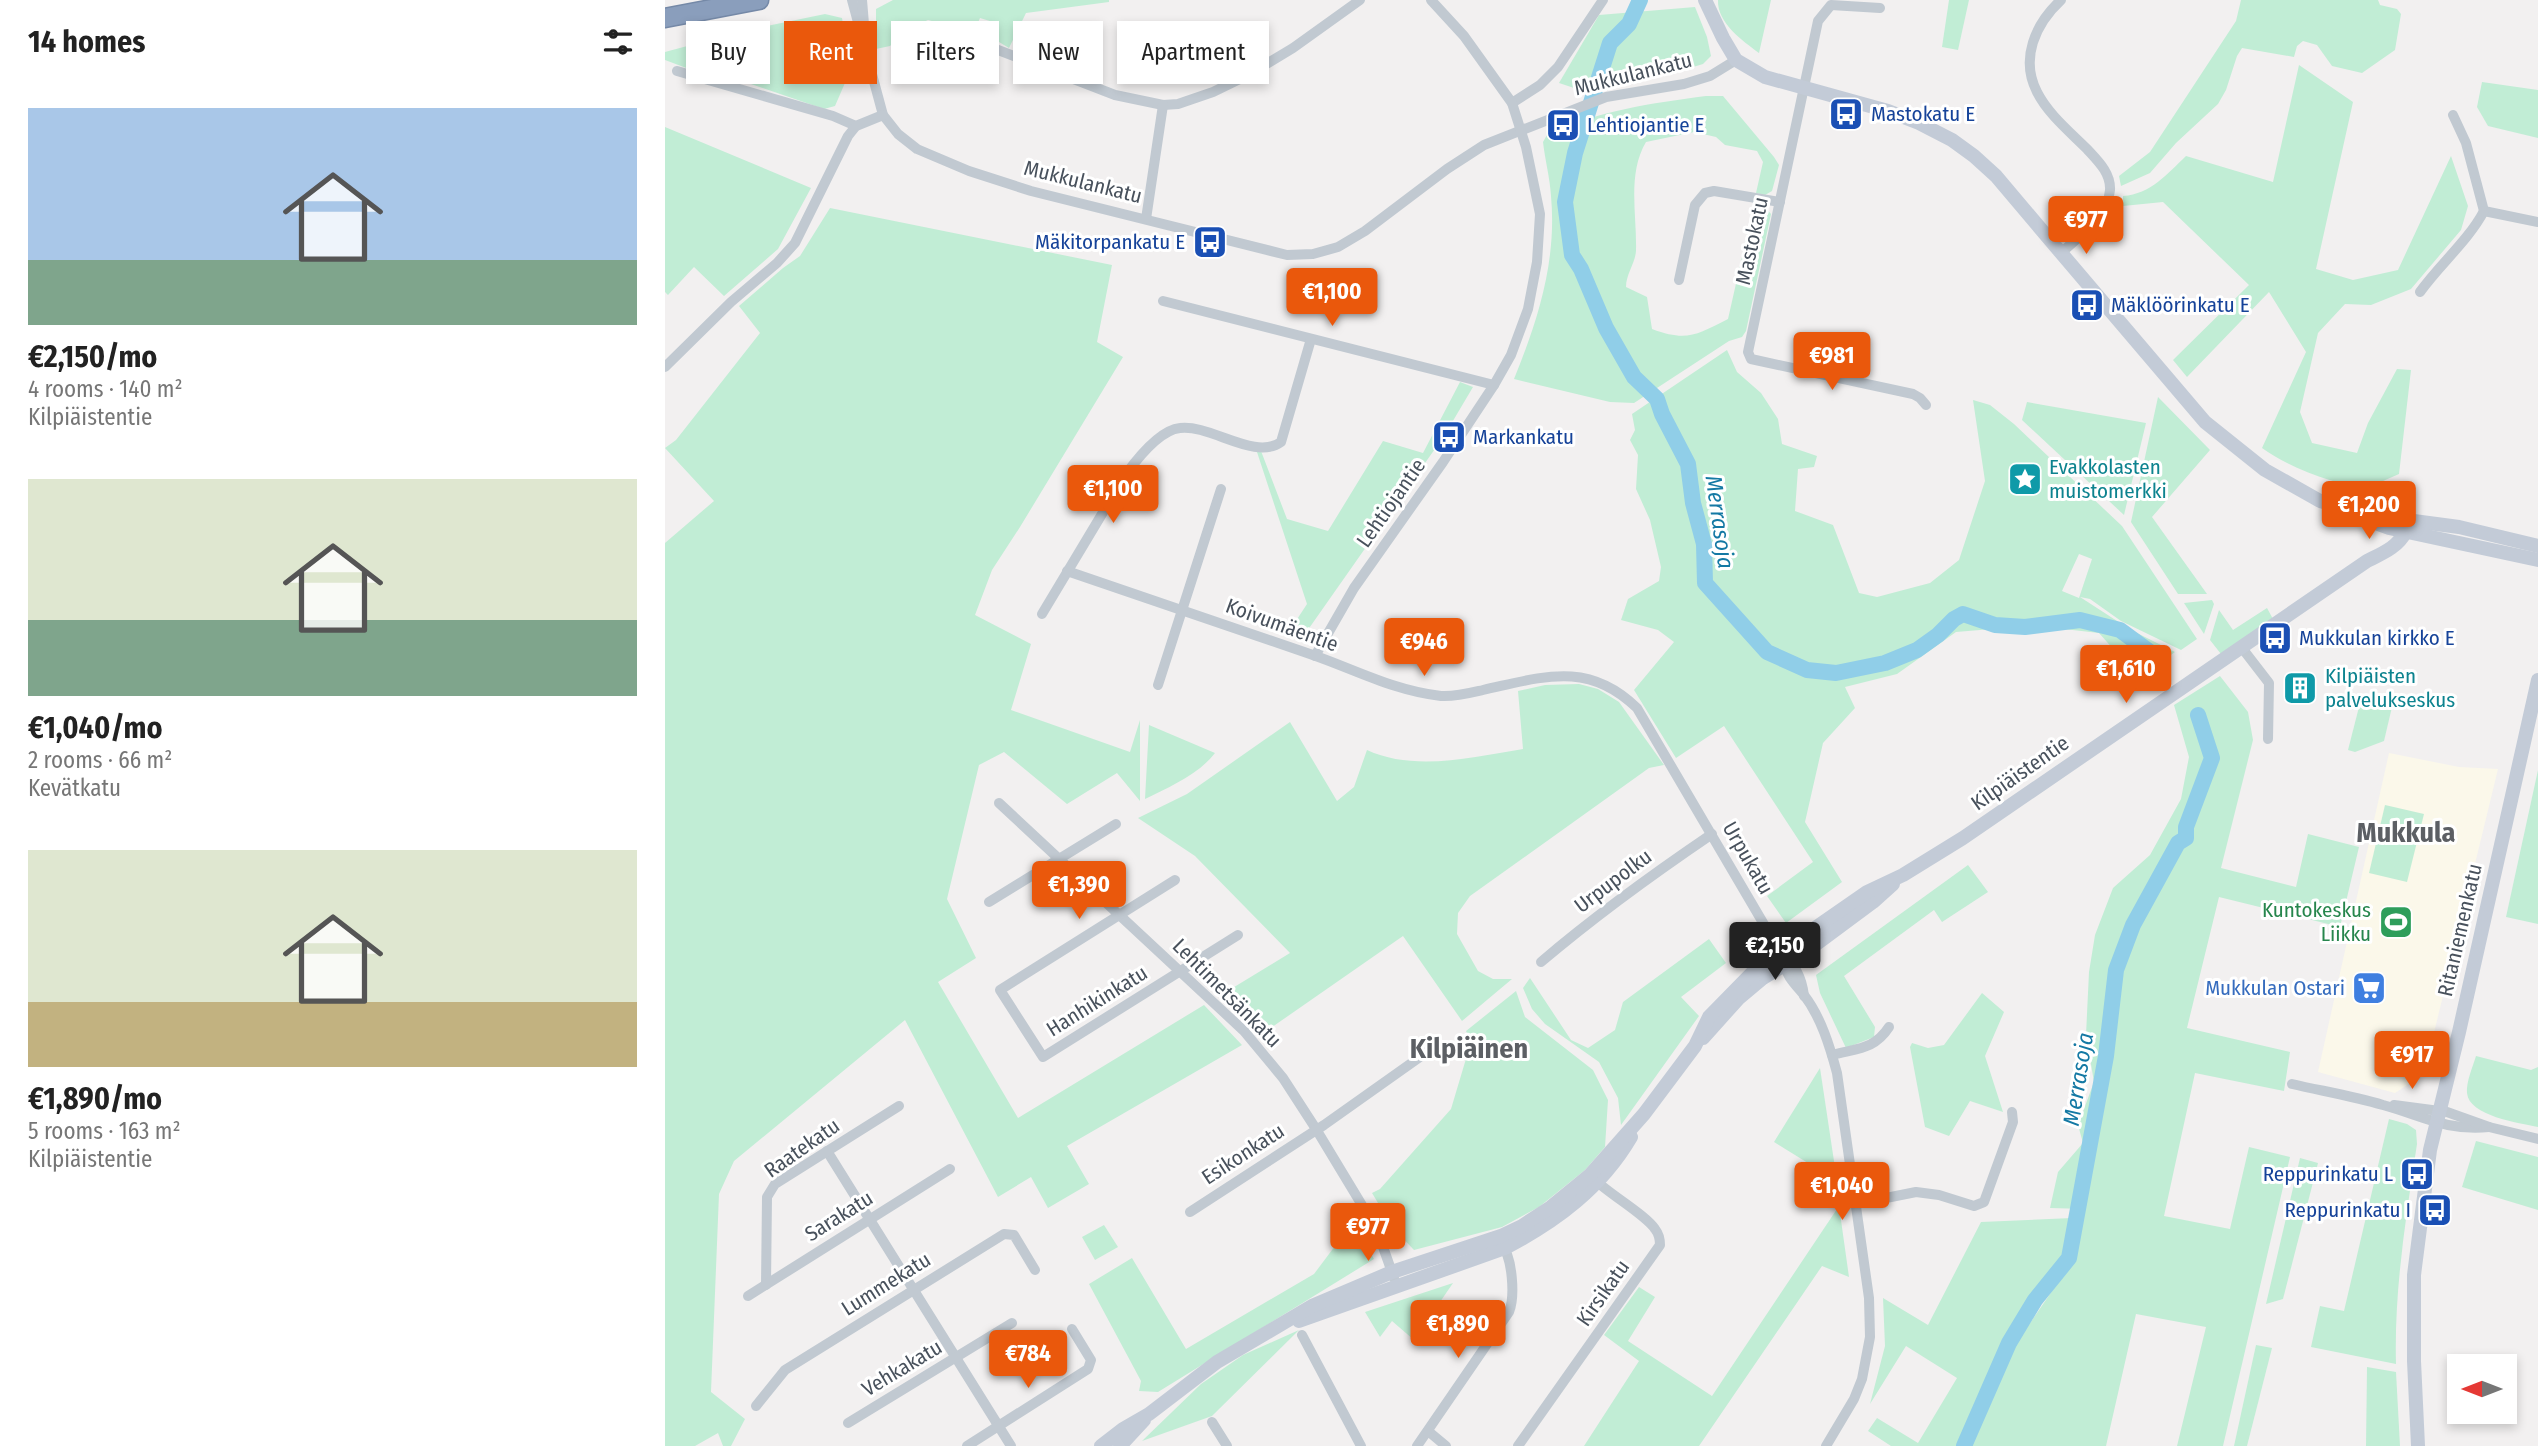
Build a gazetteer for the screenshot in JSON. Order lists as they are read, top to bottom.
{
  "streets": {
    "street": [
      "Mukkulankatu",
      "Mastokatu",
      "Lehtiojantie",
      "Koivumäentie",
      "Kilpiäistentie",
      "Urpukatu",
      "Urpupolku",
      "Ritaniemenkatu",
      "Lehtimetsänkatu",
      "Hanhikinkatu",
      "Raatekatu",
      "Esikonkatu",
      "Sarakatu",
      "Lummekatu",
      "Kirsikatu",
      "Vehkakatu"
    ]
  },
  "crossings": [
    ["Mukkulankatu", "Lehtiojantie"],
    ["Lehtiojantie", "Koivumäentie"],
    ["Koivumäentie", "Urpukatu"],
    ["Kilpiäistentie", "Urpukatu"],
    ["Kilpiäistentie", "Lehtimetsänkatu"],
    ["Kilpiäistentie", "Kirsikatu"],
    ["Urpukatu", "Urpupolku"],
    ["Lehtimetsänkatu", "Hanhikinkatu"],
    ["Lehtimetsänkatu", "Esikonkatu"],
    ["Raatekatu", "Sarakatu"]
  ],
  "districts": ["Mukkula", "Kilpiäinen"],
  "water": ["Merrasoja"],
  "places": {
    "bus stop": [
      "Mastokatu E",
      "Lehtiojantie E",
      "Mäkitorpankatu E",
      "Mäklöörinkatu E",
      "Markankatu",
      "Mukkulan kirkko E",
      "Reppurinkatu L",
      "Reppurinkatu I"
    ],
    "place": ["Evakkolasten muistomerkki"],
    "building": ["Kilpiäisten palvelukseskus"],
    "sports": ["Kuntokeskus Liikku"],
    "supermarket": ["Mukkulan Ostari"]
  },
  "north": "left",
  "page": {
    "heading": "14 homes",
    "chip": [
      "Buy",
      "Rent",
      "Filters",
      "New",
      "Apartment"
    ],
    "list": [
      {
        "name": "€2,150/mo",
        "note": "4 rooms · 140 m² · Kilpiäistentie"
      },
      {
        "name": "€1,040/mo",
        "note": "2 rooms · 66 m² · Kevätkatu"
      },
      {
        "name": "€1,890/mo",
        "note": "5 rooms · 163 m² · Kilpiäistentie"
      }
    ],
    "price": [
      "€977",
      "€1,100",
      "€981",
      "€1,100",
      "€1,200",
      "€946",
      "€1,610",
      "€1,390",
      "€2,150",
      "€917",
      "€1,040",
      "€977",
      "€1,890",
      "€784"
    ]
  }
}
